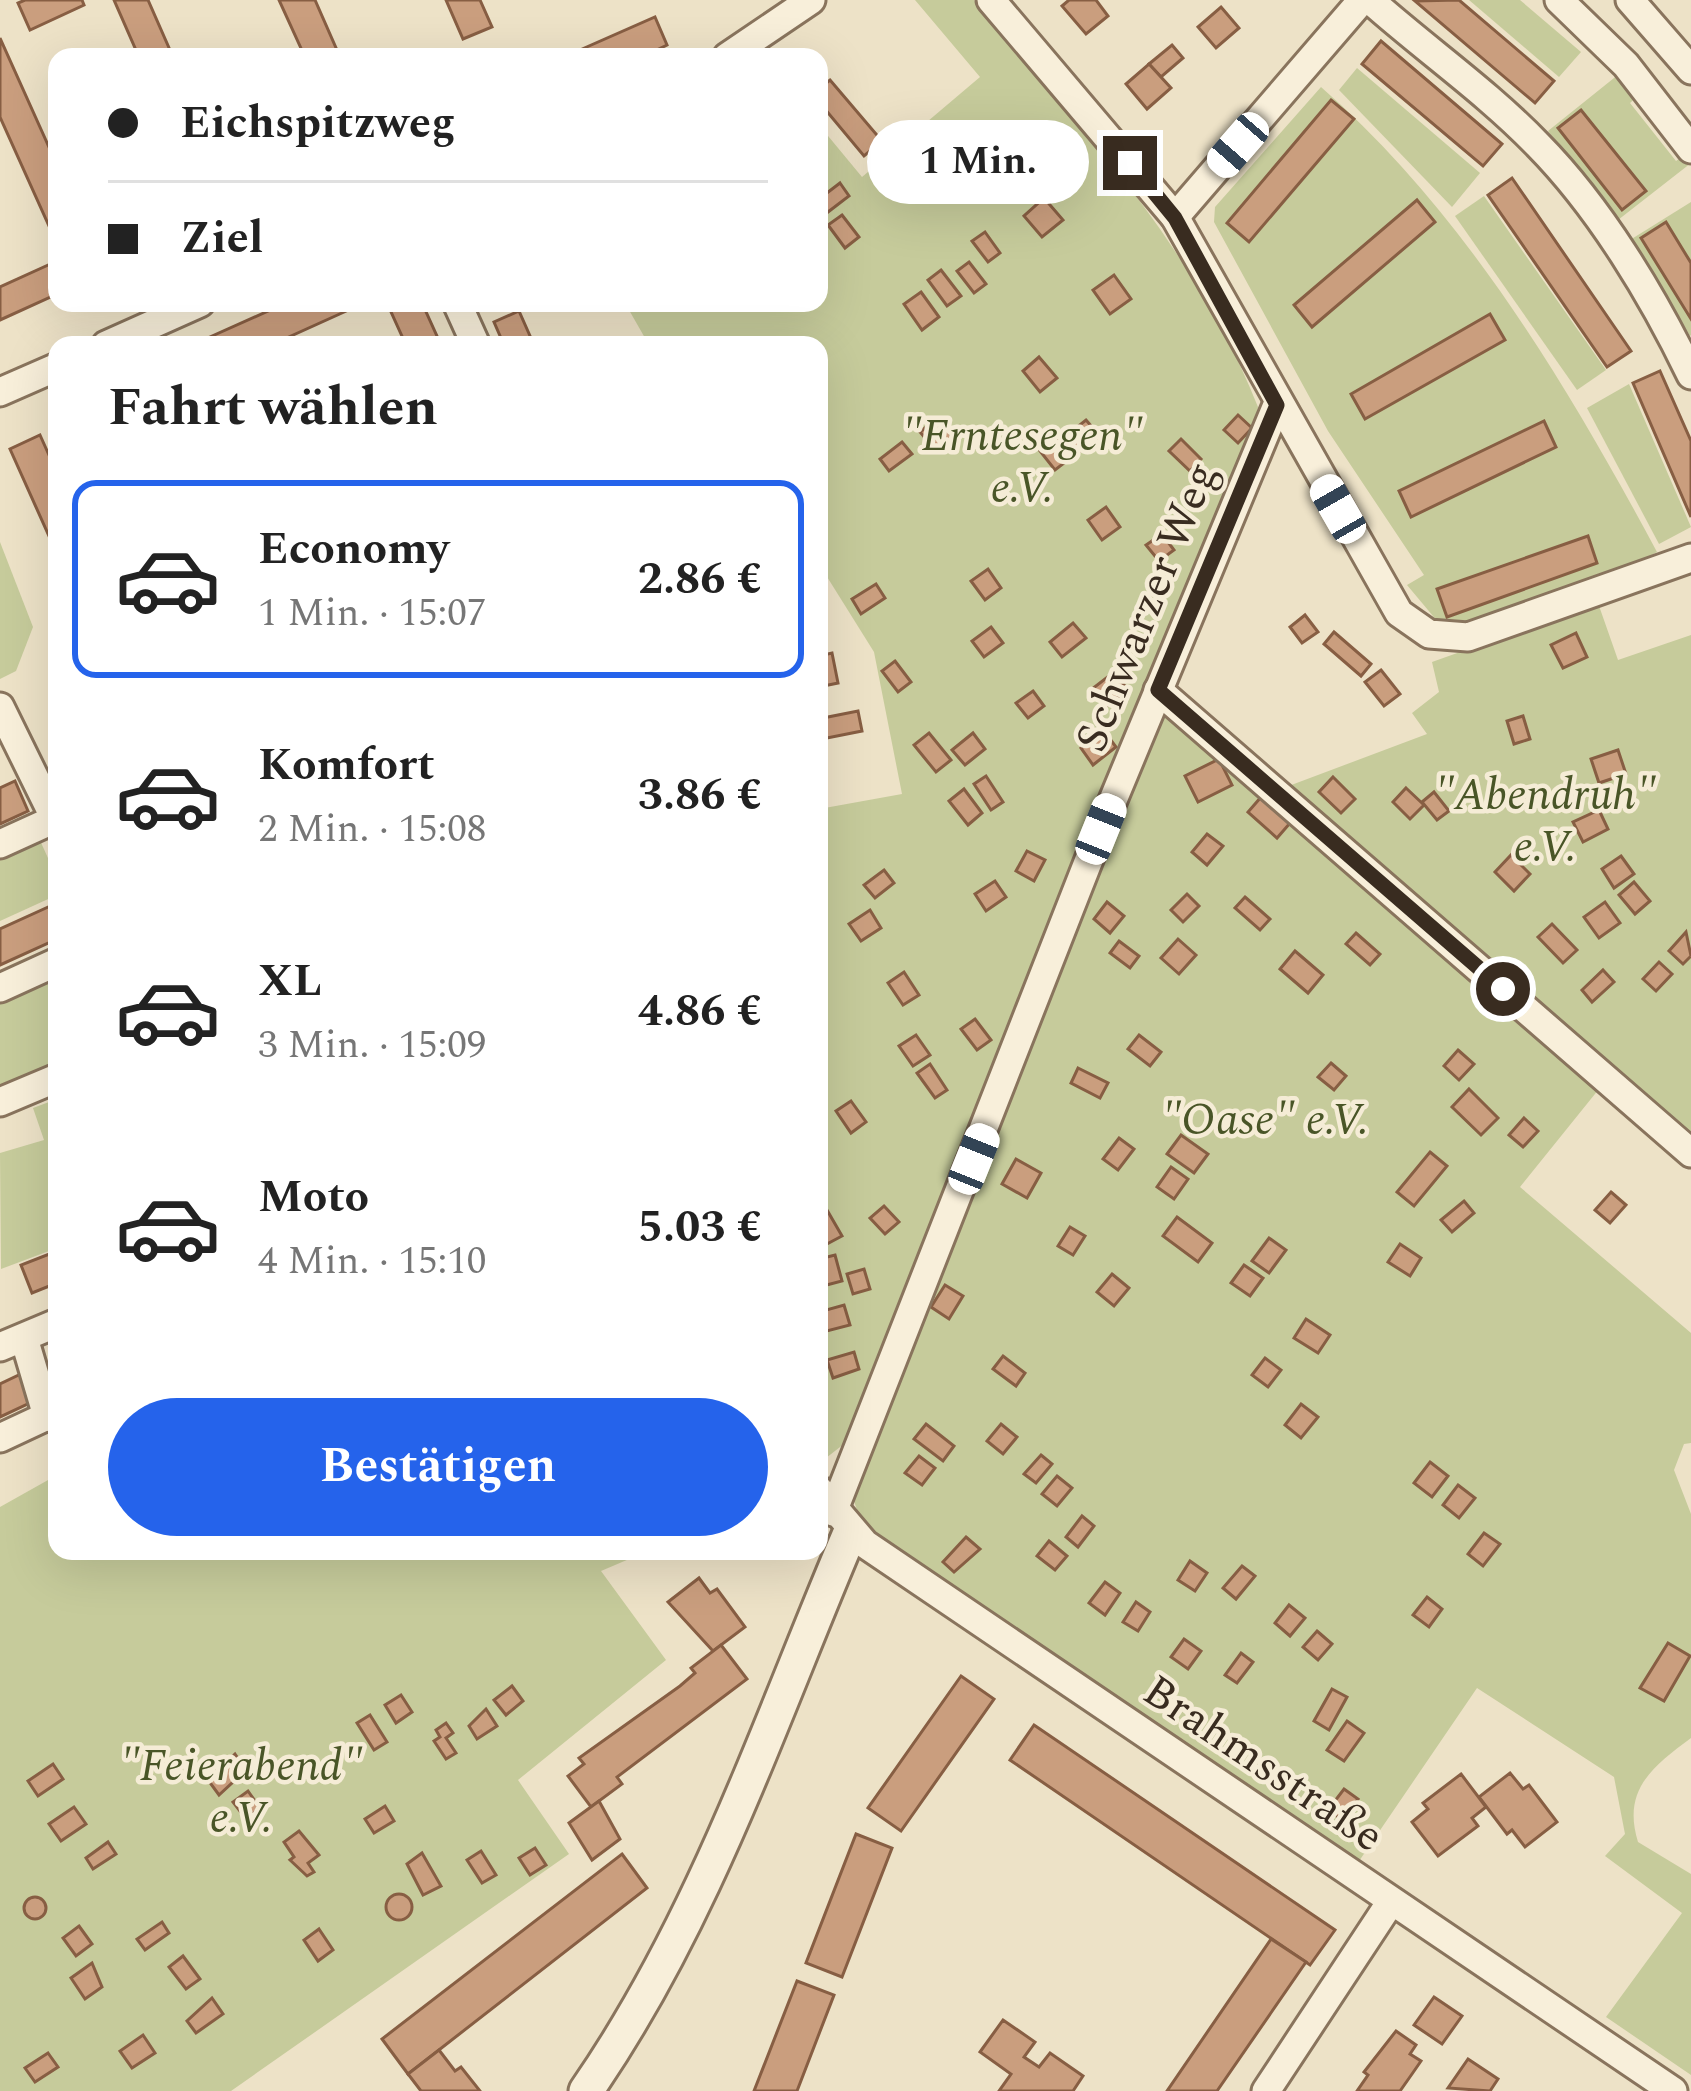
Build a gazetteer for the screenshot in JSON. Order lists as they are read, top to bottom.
{
  "streets": {
    "street": ["Schwarzer Weg", "Brahmsstraße"]
  },
  "crossings": [
    ["Schwarzer Weg", "Brahmsstraße"]
  ],
  "parks": [
    "\"Erntesegen\" e.V.",
    "\"Abendruh\" e.V.",
    "\"Oase\" e.V.",
    "\"Feierabend\" e.V."
  ],
  "page": {
    "banner": ["Eichspitzweg", "Ziel"],
    "bubble": "1 Min.",
    "heading": "Fahrt wählen",
    "list": [
      {
        "name": "Economy",
        "note": "1 Min. · 15:07",
        "value": "2.86 €"
      },
      {
        "name": "Komfort",
        "note": "2 Min. · 15:08",
        "value": "3.86 €"
      },
      {
        "name": "XL",
        "note": "3 Min. · 15:09",
        "value": "4.86 €"
      },
      {
        "name": "Moto",
        "note": "4 Min. · 15:10",
        "value": "5.03 €"
      }
    ],
    "buttons": "Bestätigen"
  }
}
